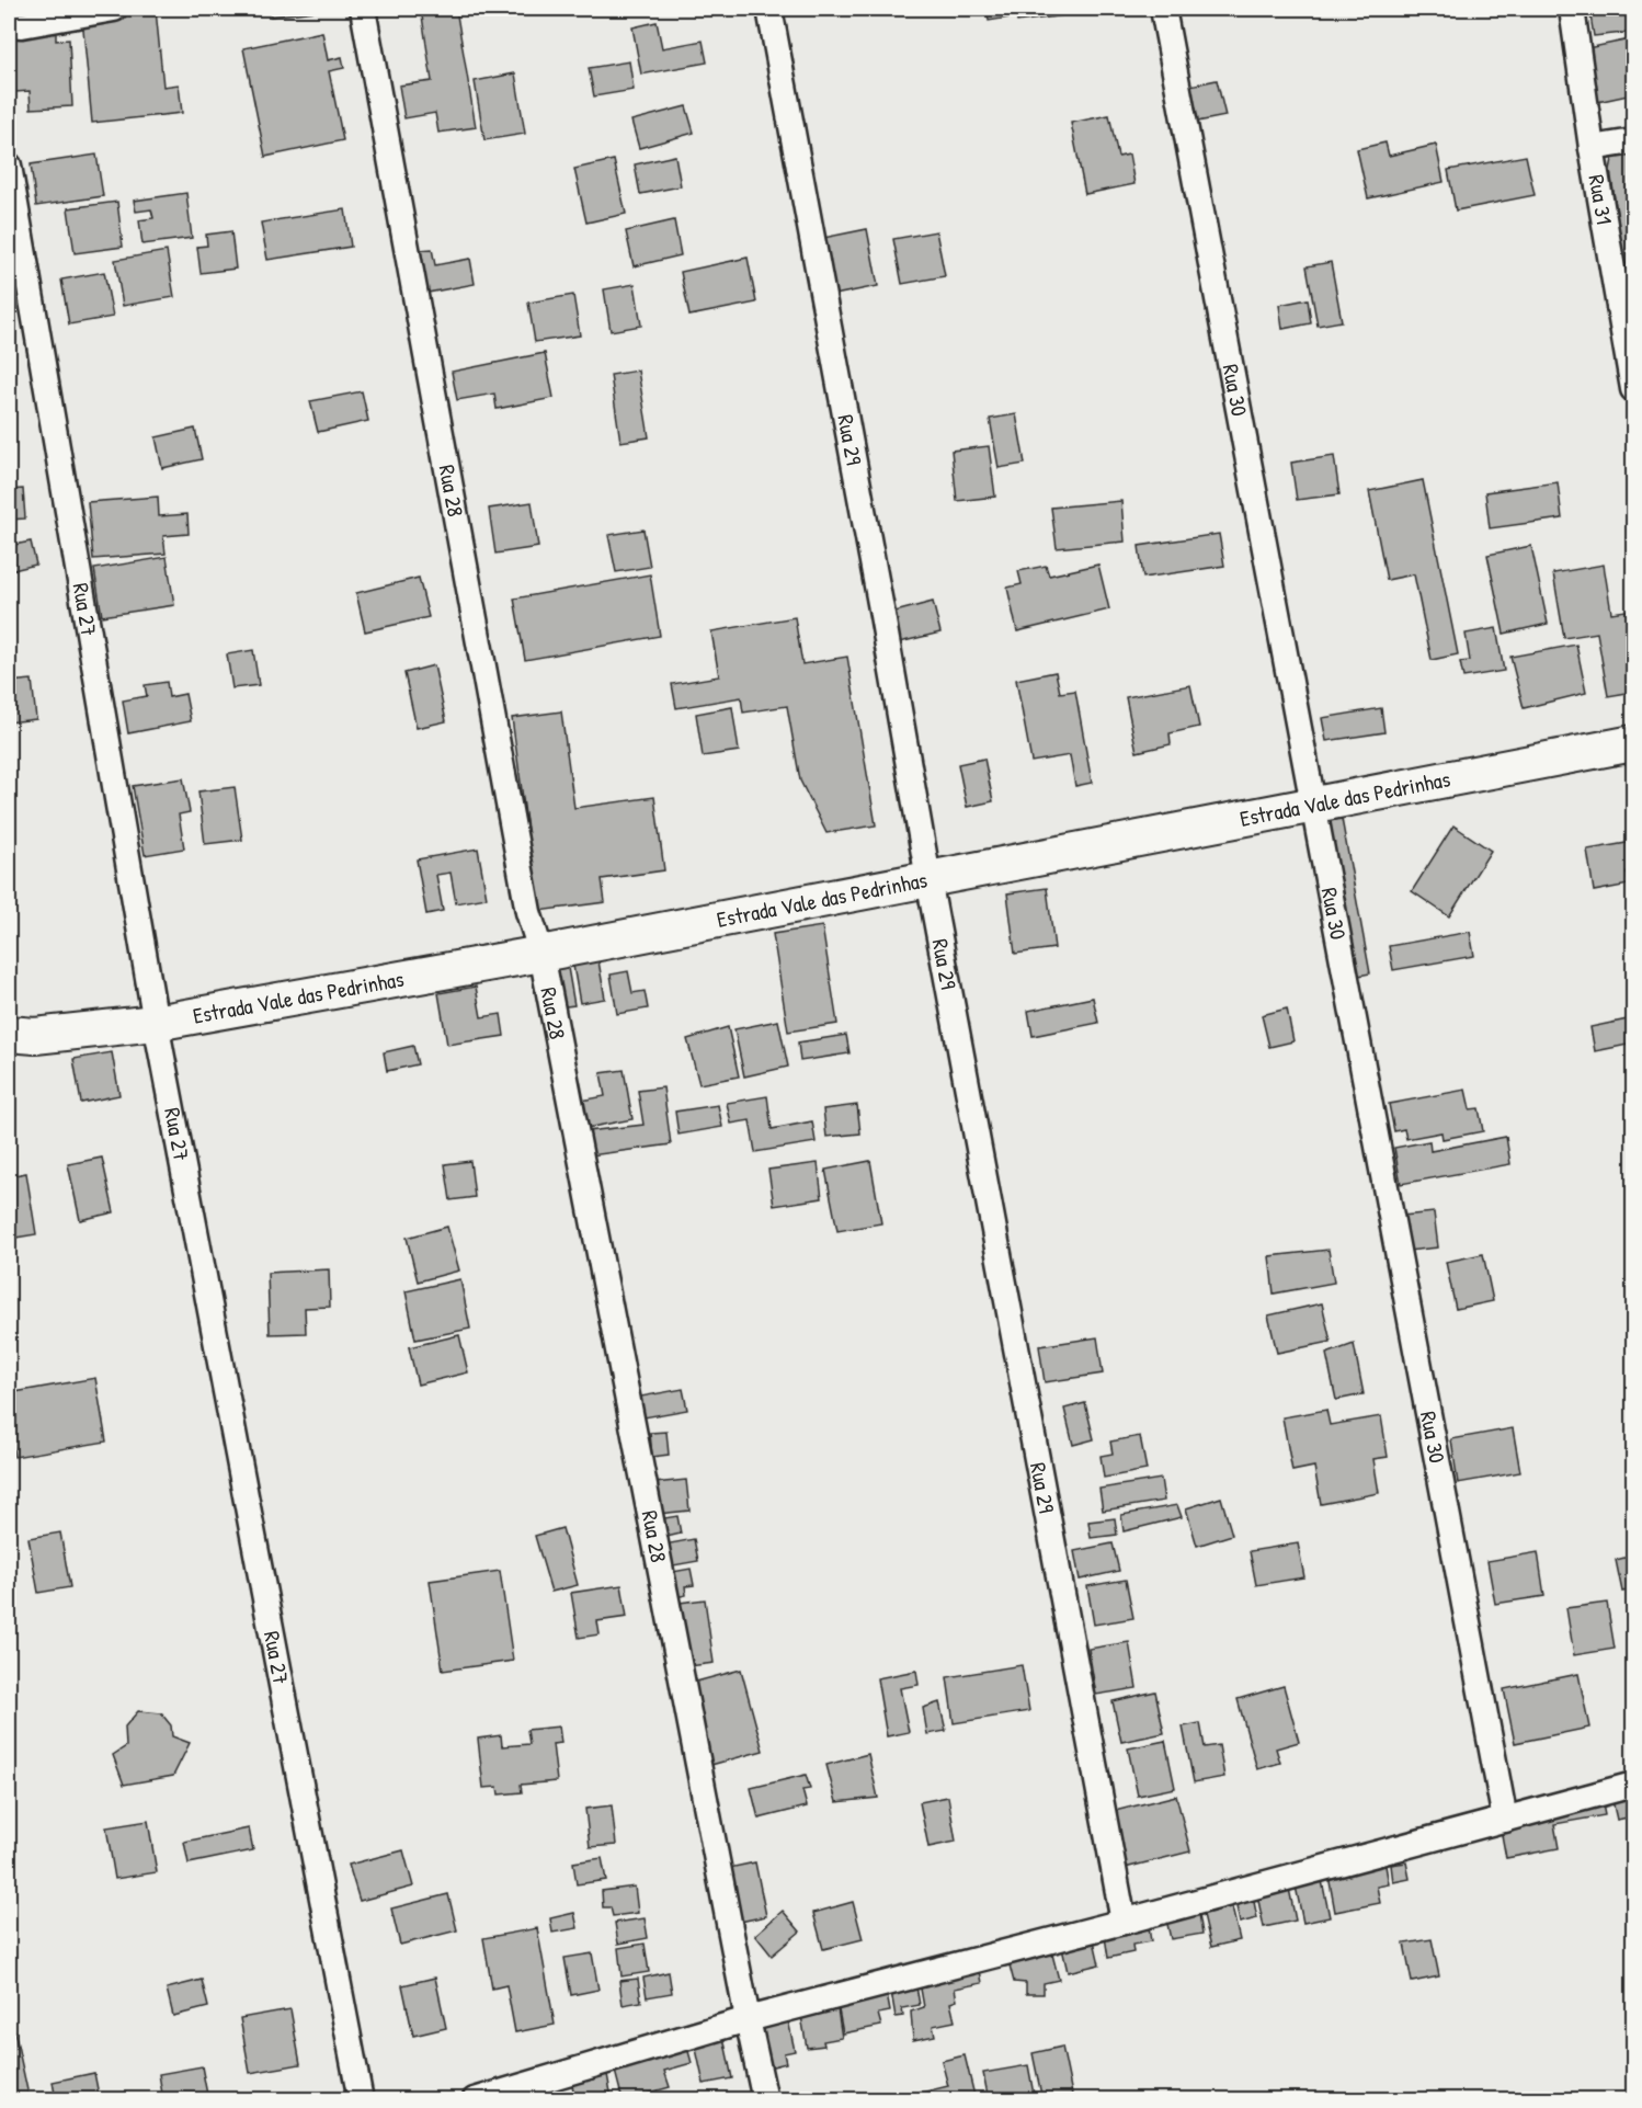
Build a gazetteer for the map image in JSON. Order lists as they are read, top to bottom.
{
  "streets": {
    "main road": ["Estrada Vale das Pedrinhas"],
    "street": [
      "Rua 31",
      "Rua 30",
      "Rua 29",
      "Rua 28",
      "Rua 27"
    ]
  },
  "crossings": [
    ["Rua 30", "Estrada Vale das Pedrinhas"],
    ["Rua 29", "Estrada Vale das Pedrinhas"],
    ["Rua 28", "Estrada Vale das Pedrinhas"],
    ["Rua 27", "Estrada Vale das Pedrinhas"]
  ]
}
